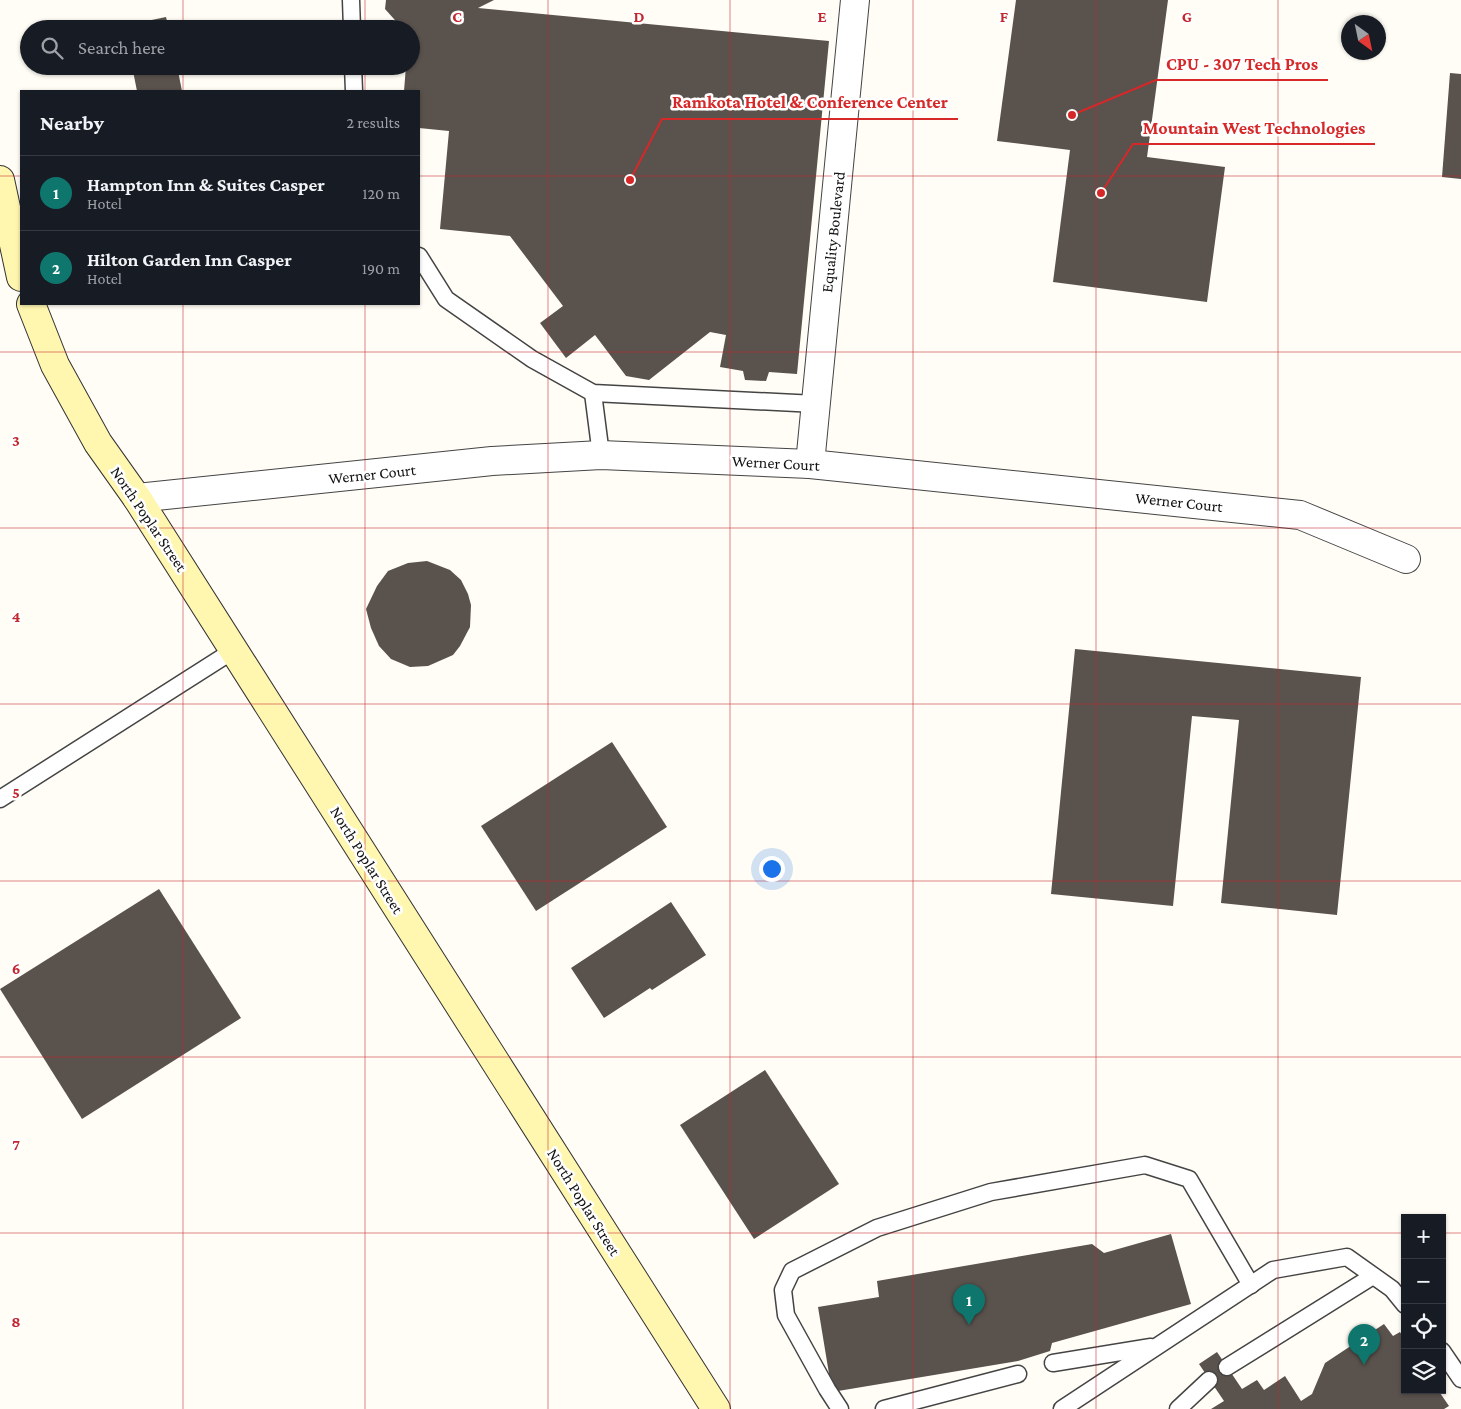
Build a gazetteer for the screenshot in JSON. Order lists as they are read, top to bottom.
{
  "streets": {
    "main road": ["North Poplar Street"],
    "street": ["Equality Boulevard", "Werner Court"]
  },
  "crossings": [
    ["Equality Boulevard", "Werner Court"],
    ["Werner Court", "North Poplar Street"]
  ],
  "places": ["CPU - 307 Tech Pros", "Ramkota Hotel & Conference Center", "Mountain West Technologies"],
  "north": "bottom right",
  "page": {
    "search": "Search here",
    "heading": ["Nearby", "2 results"],
    "list": [
      {
        "mark": "1",
        "name": "Hampton Inn & Suites Casper",
        "note": "Hotel",
        "value": "120 m"
      },
      {
        "mark": "2",
        "name": "Hilton Garden Inn Casper",
        "note": "Hotel",
        "value": "190 m"
      }
    ],
    "map_buttons": ["+", "−"],
    "pins": ["1", "2"]
  },
  "grid": {
    "columns": [
      "C",
      "D",
      "E",
      "F",
      "G"
    ],
    "rows": [
      "3",
      "4",
      "5",
      "6",
      "7",
      "8"
    ]
  }
}
